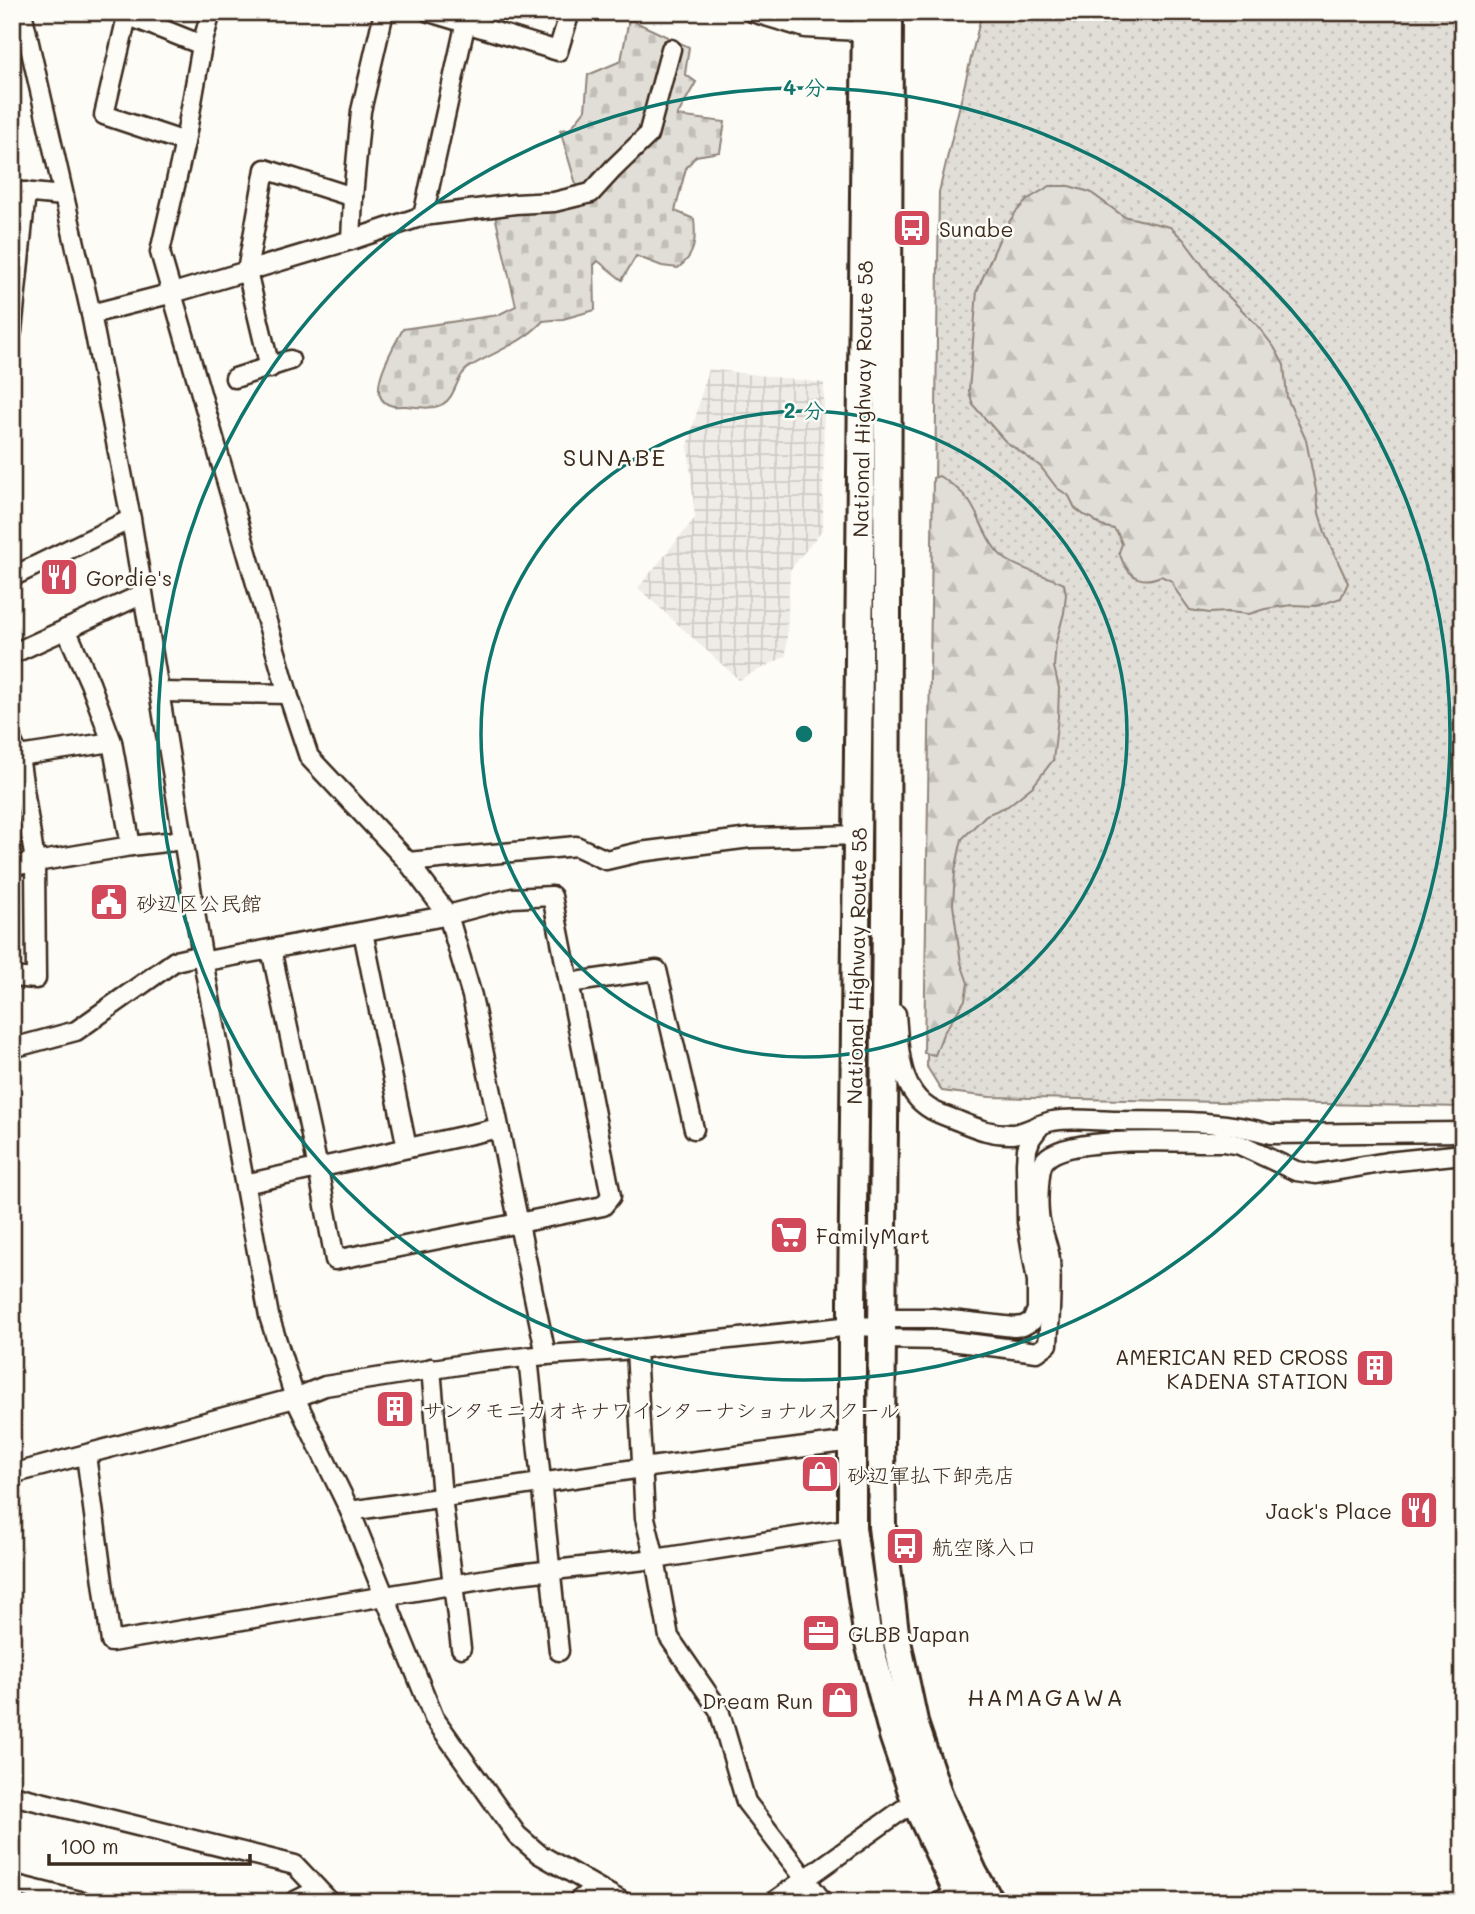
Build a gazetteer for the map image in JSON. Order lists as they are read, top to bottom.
{
  "streets": {
    "highway": ["National Highway Route 58"]
  },
  "districts": ["SUNABE", "HAMAGAWA"],
  "places": {
    "bus stop": ["Sunabe", "航空隊入口"],
    "restaurant": ["Gordie's", "Jack's Place"],
    "public building": ["砂辺区公民館"],
    "supermarket": ["FamilyMart"],
    "building": ["AMERICAN RED CROSS KADENA STATION", "サンタモニカオキナワインターナショナルスクール"],
    "shop": ["砂辺軍払下卸売店", "Dream Run"],
    "office": ["GLBB Japan"]
  },
  "scale_bar": "100 m",
  "rings": ["4 分", "2 分"]
}
